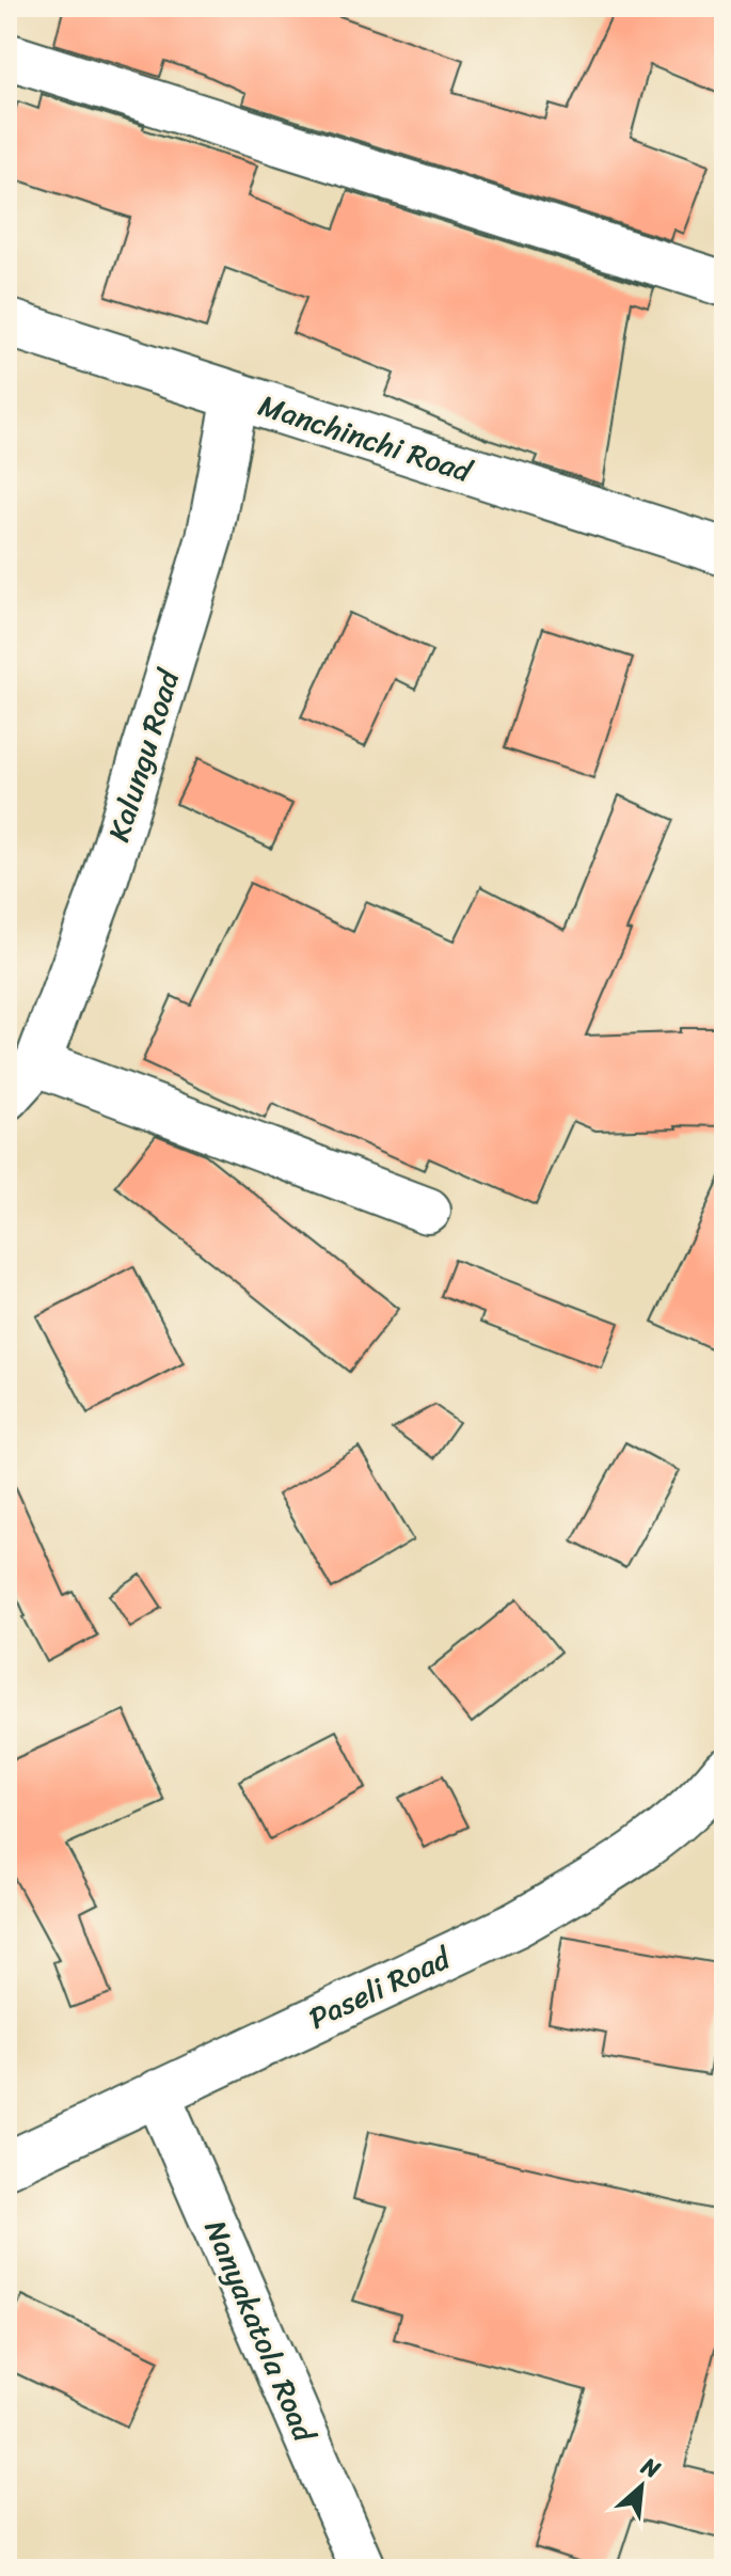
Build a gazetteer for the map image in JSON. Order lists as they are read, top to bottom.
{
  "streets": {
    "main road": ["Manchinchi Road"],
    "street": ["Kalungu Road", "Paseli Road", "Nanyakatola Road"]
  },
  "crossings": [
    ["Manchinchi Road", "Kalungu Road"],
    ["Paseli Road", "Nanyakatola Road"]
  ],
  "north": "top right"
}
